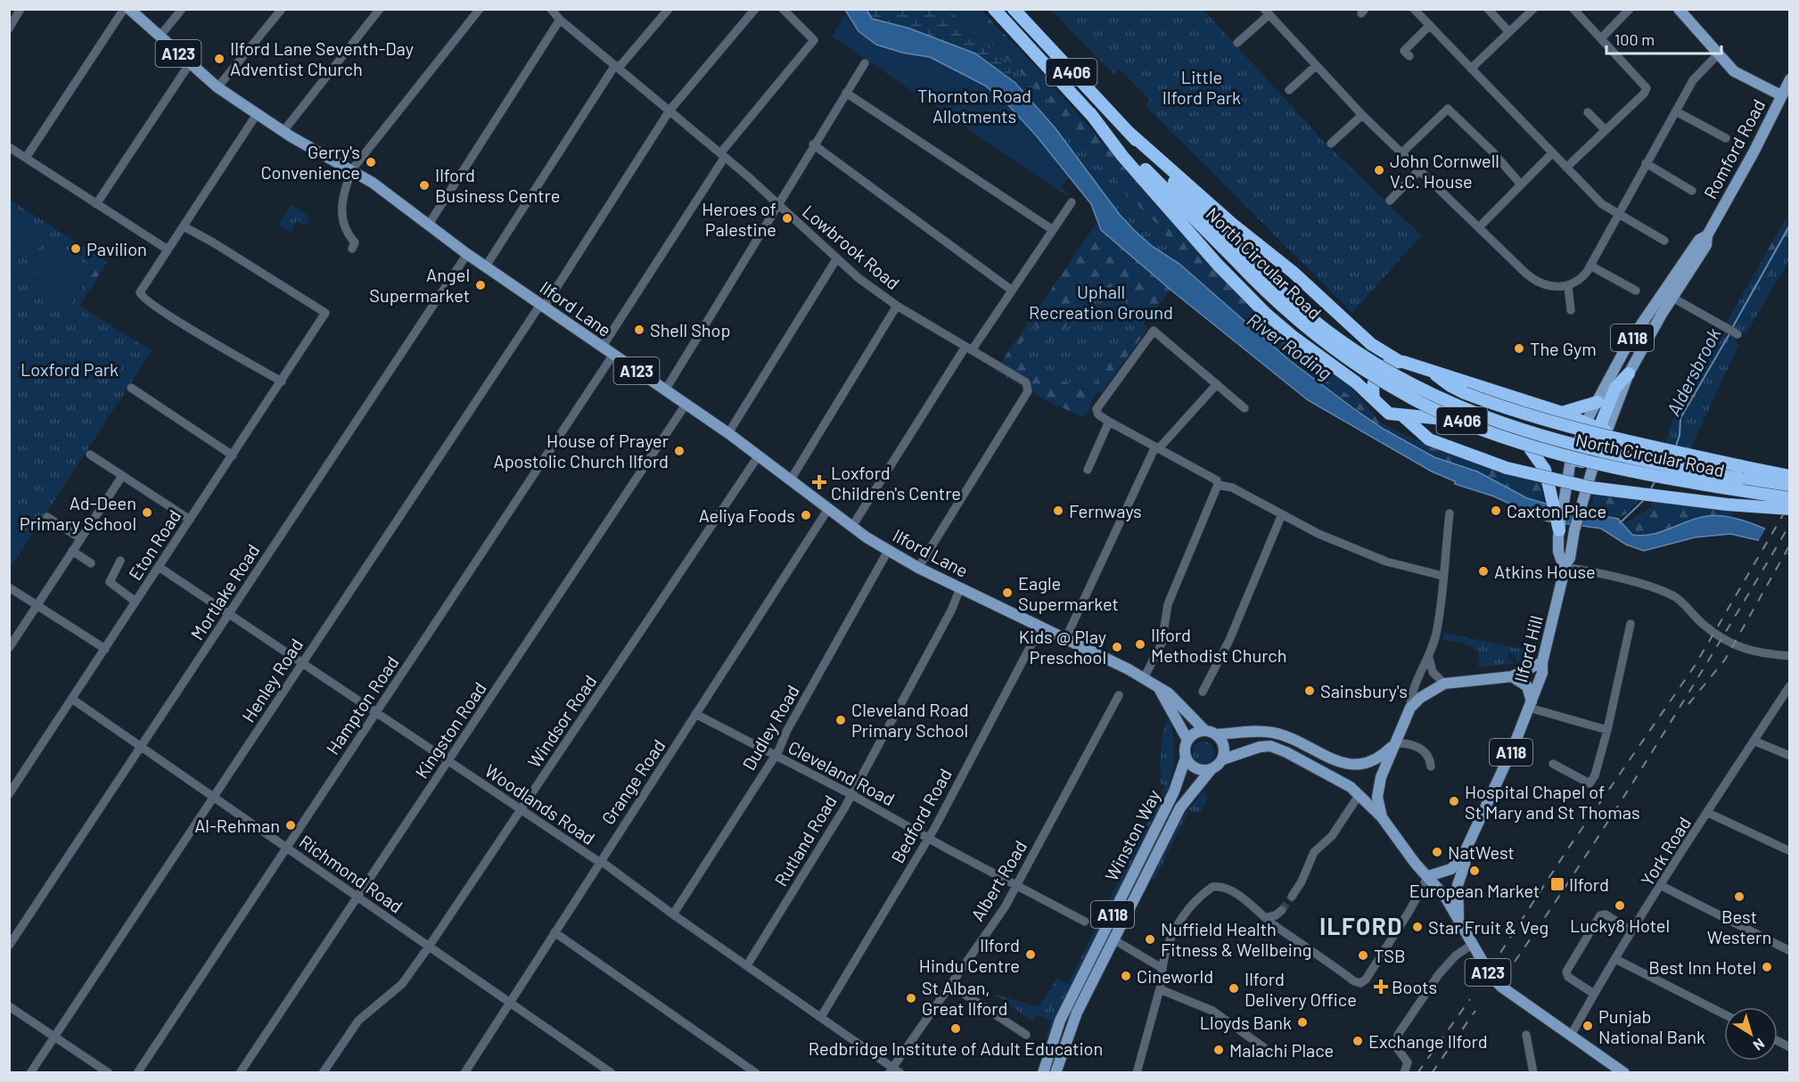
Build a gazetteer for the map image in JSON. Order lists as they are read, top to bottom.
{
  "streets": {
    "highway": ["A406", "North Circular Road", "A118"],
    "main road": [
      "A123",
      "Romford Road",
      "Ilford Lane",
      "Ilford Hill",
      "Winston Way"
    ],
    "street": [
      "Lowbrook Road",
      "Eton Road",
      "Mortlake Road",
      "Henley Road",
      "Hampton Road",
      "Windsor Road",
      "Dudley Road",
      "Kingston Road",
      "Cleveland Road",
      "Grange Road",
      "Woodlands Road",
      "Bedford Road",
      "Rutland Road",
      "York Road",
      "Richmond Road",
      "Albert Road"
    ]
  },
  "crossings": [
    ["A123", "A118"],
    ["A123", "Ilford Hill"],
    ["A123", "York Road"],
    ["A406", "Romford Road"],
    ["A406", "North Circular Road"],
    ["A406", "A118"],
    ["A406", "Ilford Hill"],
    ["Romford Road", "A118"],
    ["Romford Road", "Ilford Hill"],
    ["Lowbrook Road", "Ilford Lane"],
    ["Lowbrook Road", "Henley Road"],
    ["Ilford Lane", "A118"],
    ["Ilford Lane", "Mortlake Road"],
    ["Ilford Lane", "Henley Road"],
    ["Ilford Lane", "Hampton Road"],
    ["Ilford Lane", "Windsor Road"],
    ["Ilford Lane", "Dudley Road"],
    ["Ilford Lane", "Kingston Road"],
    ["Ilford Lane", "Grange Road"],
    ["Ilford Lane", "Bedford Road"],
    ["Ilford Lane", "Winston Way"],
    ["Ilford Lane", "Rutland Road"],
    ["A118", "Ilford Hill"],
    ["A118", "Winston Way"],
    ["Eton Road", "Woodlands Road"],
    ["Eton Road", "Richmond Road"],
    ["Mortlake Road", "Woodlands Road"],
    ["Mortlake Road", "Richmond Road"],
    ["Henley Road", "Woodlands Road"],
    ["Henley Road", "Richmond Road"],
    ["Hampton Road", "Woodlands Road"],
    ["Hampton Road", "Richmond Road"],
    ["Windsor Road", "Woodlands Road"],
    ["Windsor Road", "Richmond Road"],
    ["Dudley Road", "Cleveland Road"],
    ["Dudley Road", "Woodlands Road"],
    ["Kingston Road", "Woodlands Road"],
    ["Kingston Road", "Richmond Road"],
    ["Cleveland Road", "Grange Road"],
    ["Cleveland Road", "Bedford Road"],
    ["Cleveland Road", "Rutland Road"],
    ["Cleveland Road", "Albert Road"],
    ["Grange Road", "Woodlands Road"],
    ["Grange Road", "Richmond Road"],
    ["Woodlands Road", "Bedford Road"],
    ["Woodlands Road", "Rutland Road"],
    ["Woodlands Road", "Albert Road"]
  ],
  "districts": ["ILFORD"],
  "water": ["River Roding", "Aldersbrook"],
  "parks": [
    "Little Ilford Park",
    "Thornton Road Allotments",
    "Uphall Recreation Ground",
    "Loxford Park"
  ],
  "places": {
    "other": [
      "Ilford Lane Seventh-Day Adventist Church",
      "Gerry's Convenience",
      "John Cornwell V.C. House",
      "Ilford Business Centre",
      "Heroes of Palestine",
      "Pavilion",
      "Angel Supermarket",
      "Shell Shop",
      "The Gym",
      "House of Prayer Apostolic Church Ilford",
      "Fernways",
      "Caxton Place",
      "Ad-Deen Primary School",
      "Aeliya Foods",
      "Atkins House",
      "Eagle Supermarket",
      "Ilford Methodist Church",
      "Kids @ Play Preschool",
      "Sainsbury's",
      "Cleveland Road Primary School",
      "Hospital Chapel of St Mary and St Thomas",
      "Al-Rehman",
      "NatWest",
      "European Market",
      "Best Western",
      "Lucky8 Hotel",
      "Star Fruit & Veg",
      "Nuffield Health Fitness & Wellbeing",
      "Ilford Hindu Centre",
      "TSB",
      "Best Inn Hotel",
      "Cineworld",
      "Ilford Delivery Office",
      "St Alban, Great Ilford",
      "Lloyds Bank",
      "Punjab National Bank",
      "Redbridge Institute of Adult Education",
      "Exchange Ilford",
      "Malachi Place"
    ],
    "health": ["Loxford Children's Centre", "Boots"],
    "transit": ["Ilford"]
  },
  "scale_bar": "100 m",
  "north": "bottom right"
}
